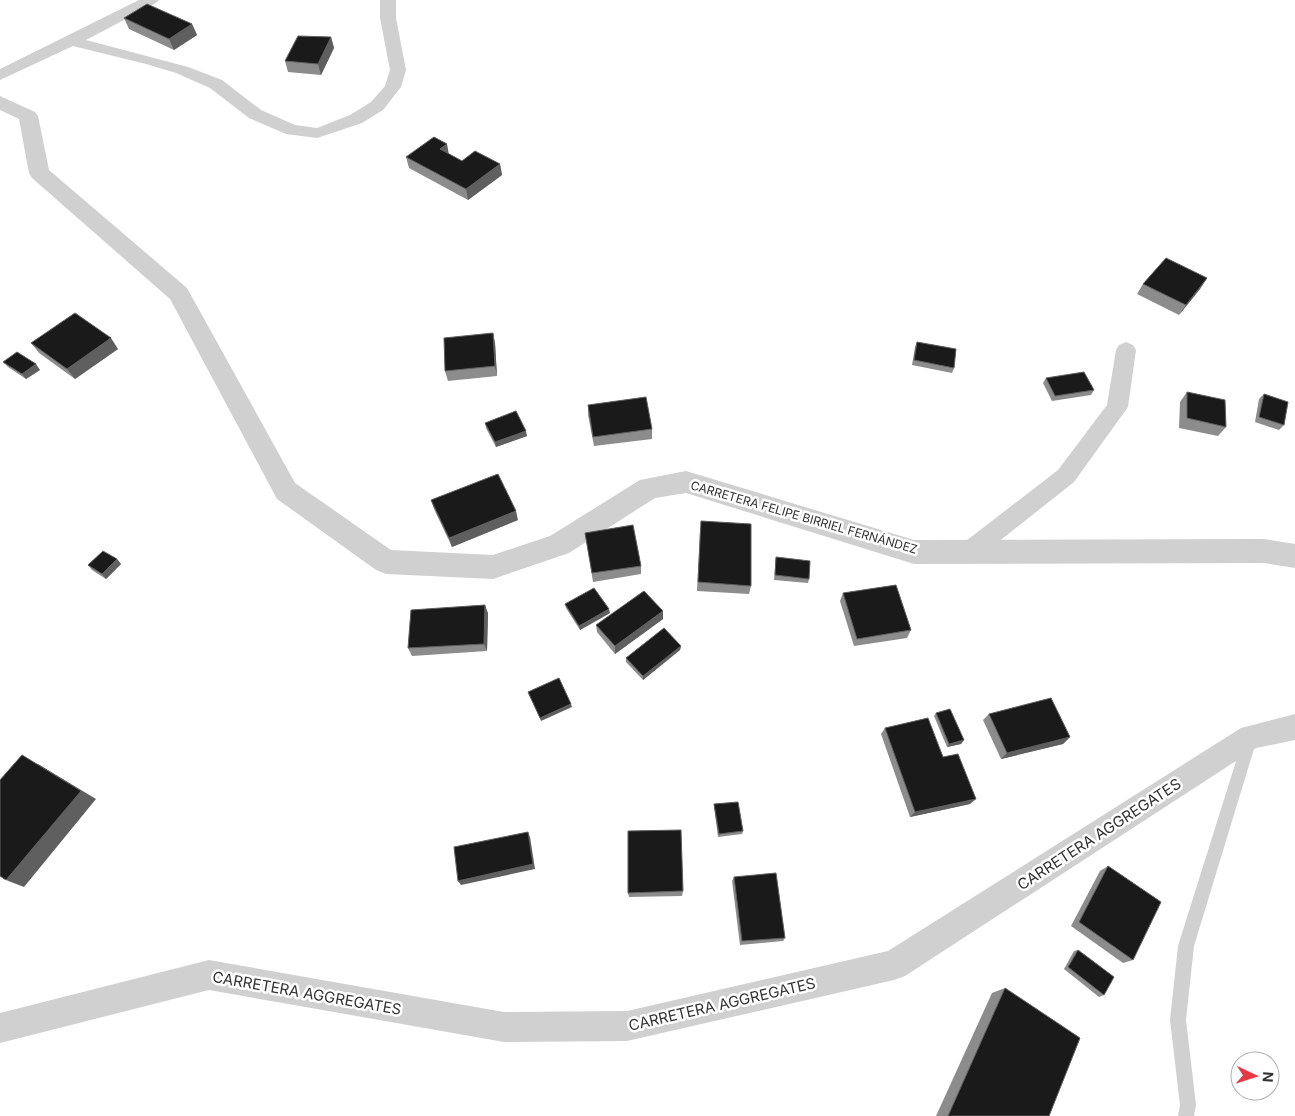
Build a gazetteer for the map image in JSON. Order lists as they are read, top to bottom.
{
  "streets": {
    "street": ["CARRETERA FELIPE BIRRIEL FERNÁNDEZ", "CARRETERA AGGREGATES"]
  },
  "north": "right"
}
